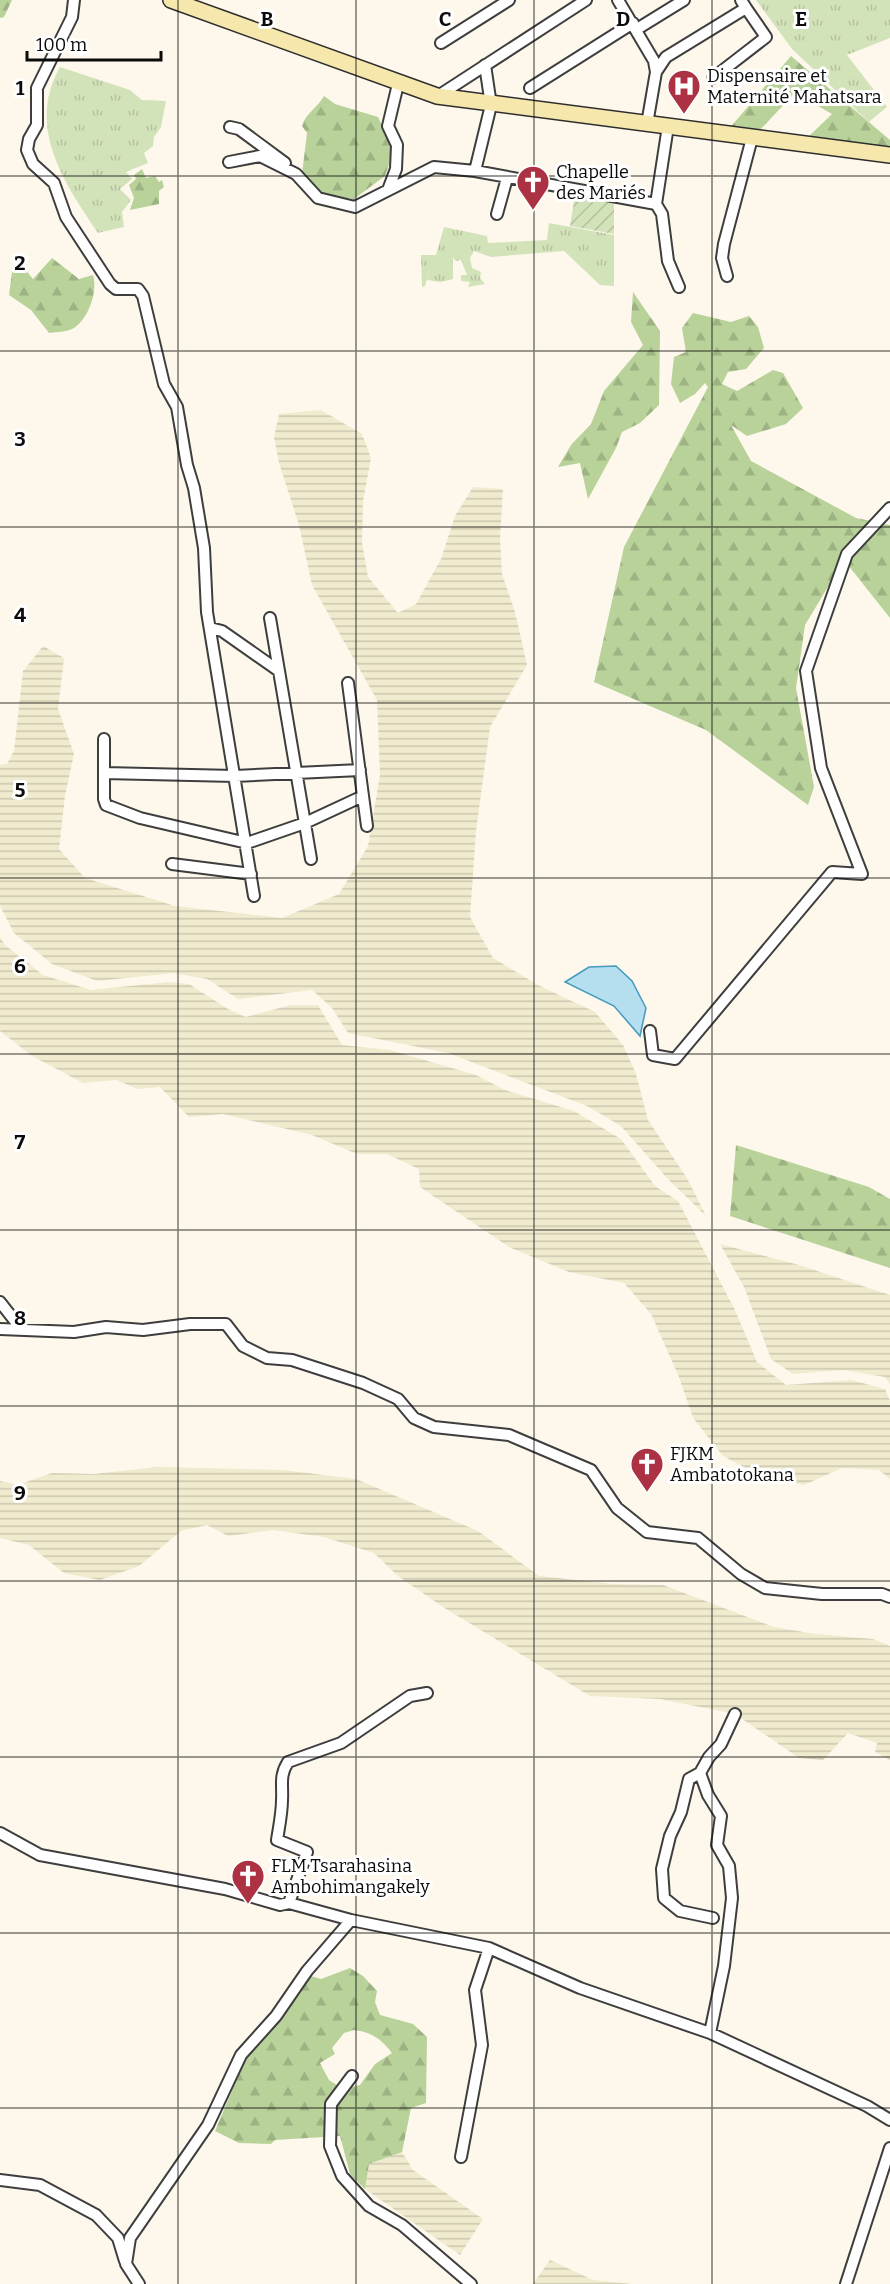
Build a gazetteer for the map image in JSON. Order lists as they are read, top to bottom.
{
  "places": {
    "hospital": ["Dispensaire et Maternité Mahatsara"],
    "church": ["Chapelle des Mariés", "FJKM Ambatotokana", "FLM Tsarahasina Ambohimangakely"]
  },
  "scale_bar": "100 m",
  "grid": {
    "columns": [
      "B",
      "C",
      "D",
      "E"
    ],
    "rows": [
      "1",
      "2",
      "3",
      "4",
      "5",
      "6",
      "7",
      "8",
      "9"
    ]
  }
}
